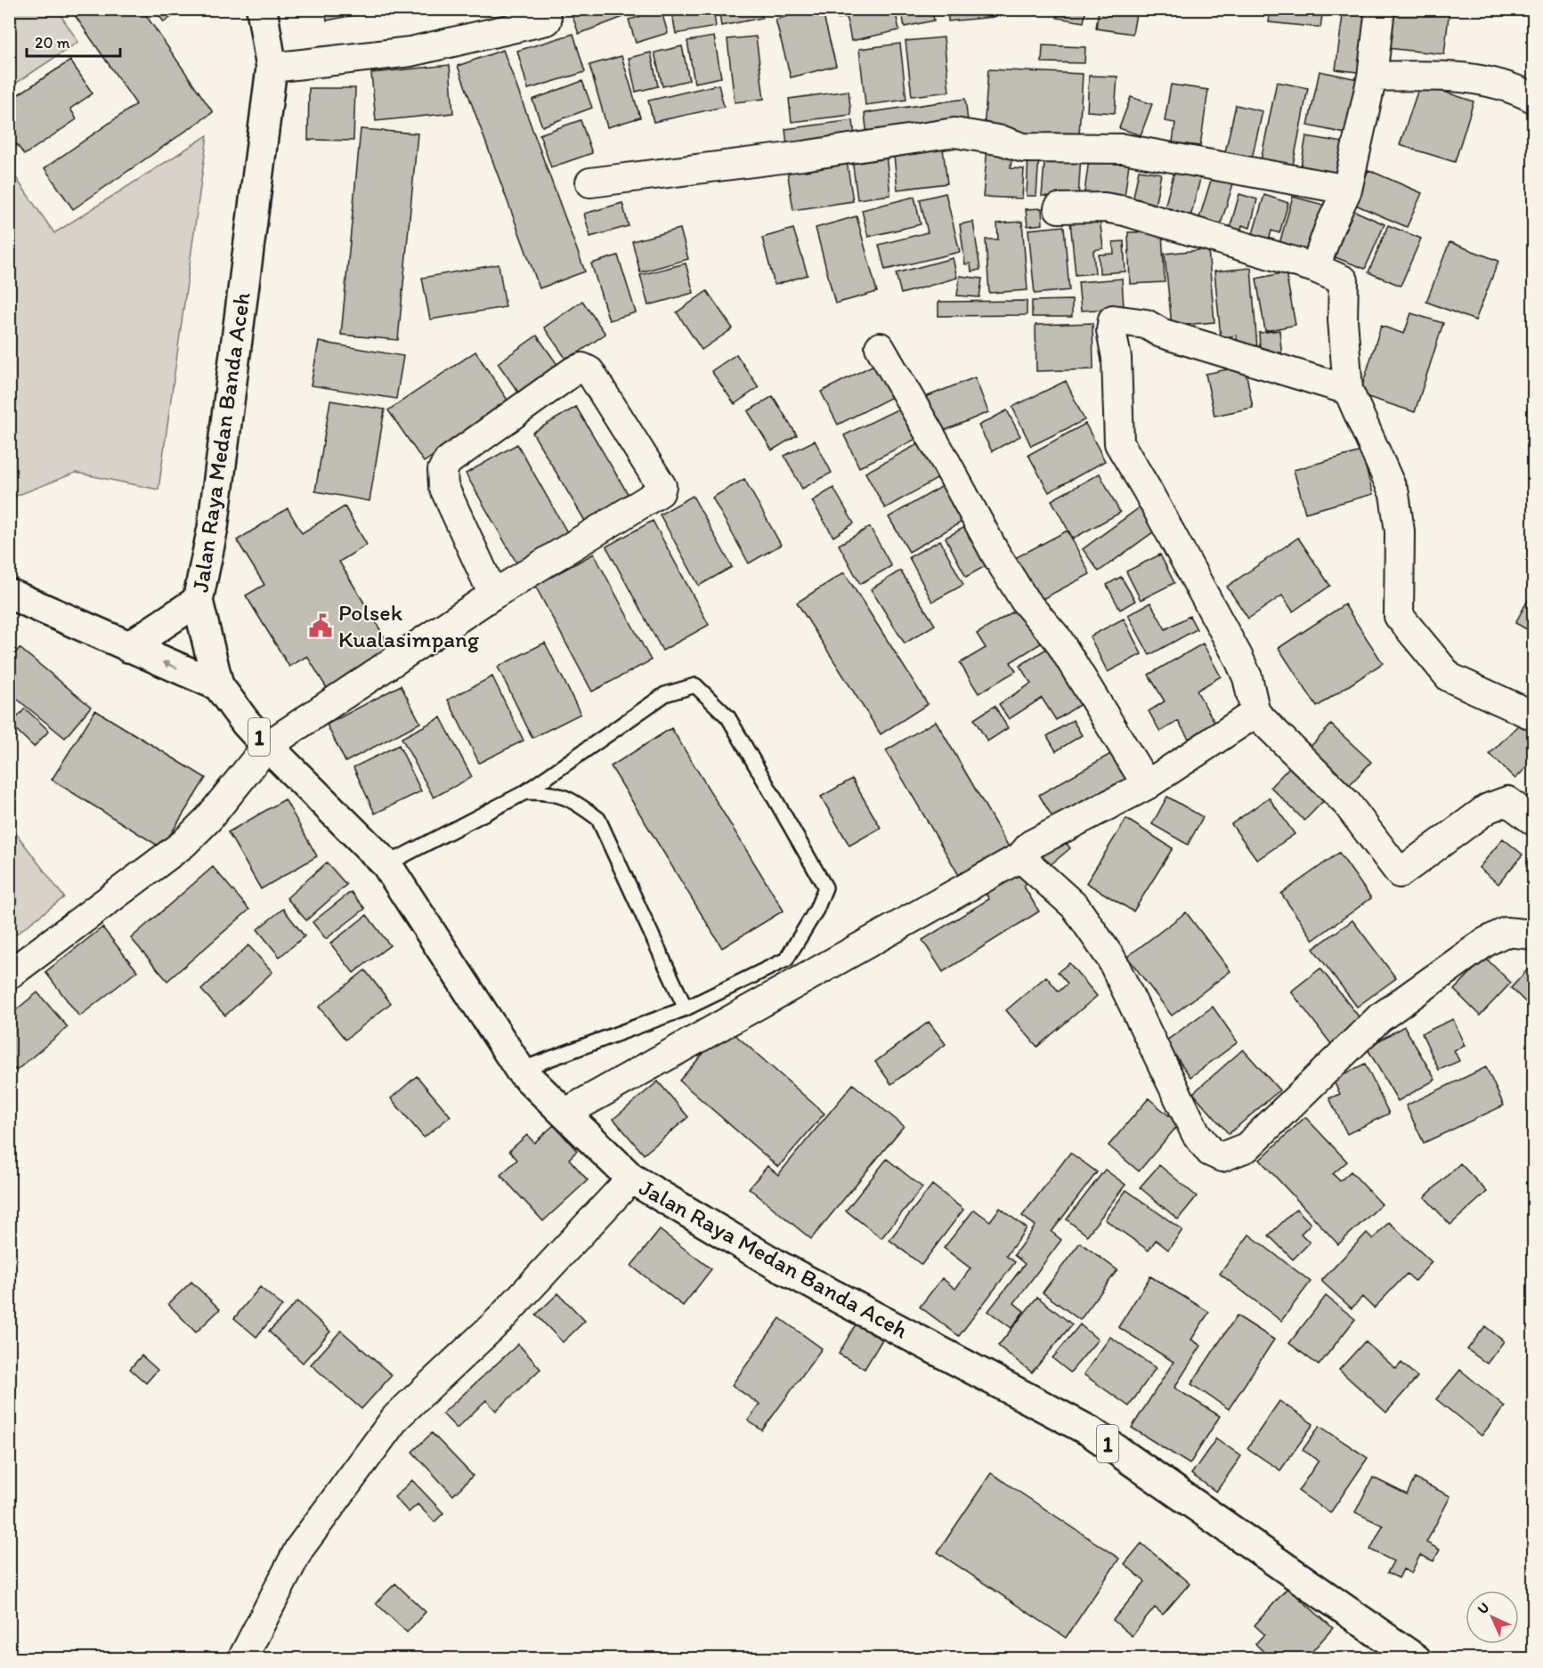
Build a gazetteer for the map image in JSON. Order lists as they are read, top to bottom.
{
  "streets": {
    "highway": ["Jalan Raya Medan Banda Aceh", "1"]
  },
  "places": {
    "public building": ["Polsek Kualasimpang"]
  },
  "scale_bar": "20 m",
  "north": "top left"
}
